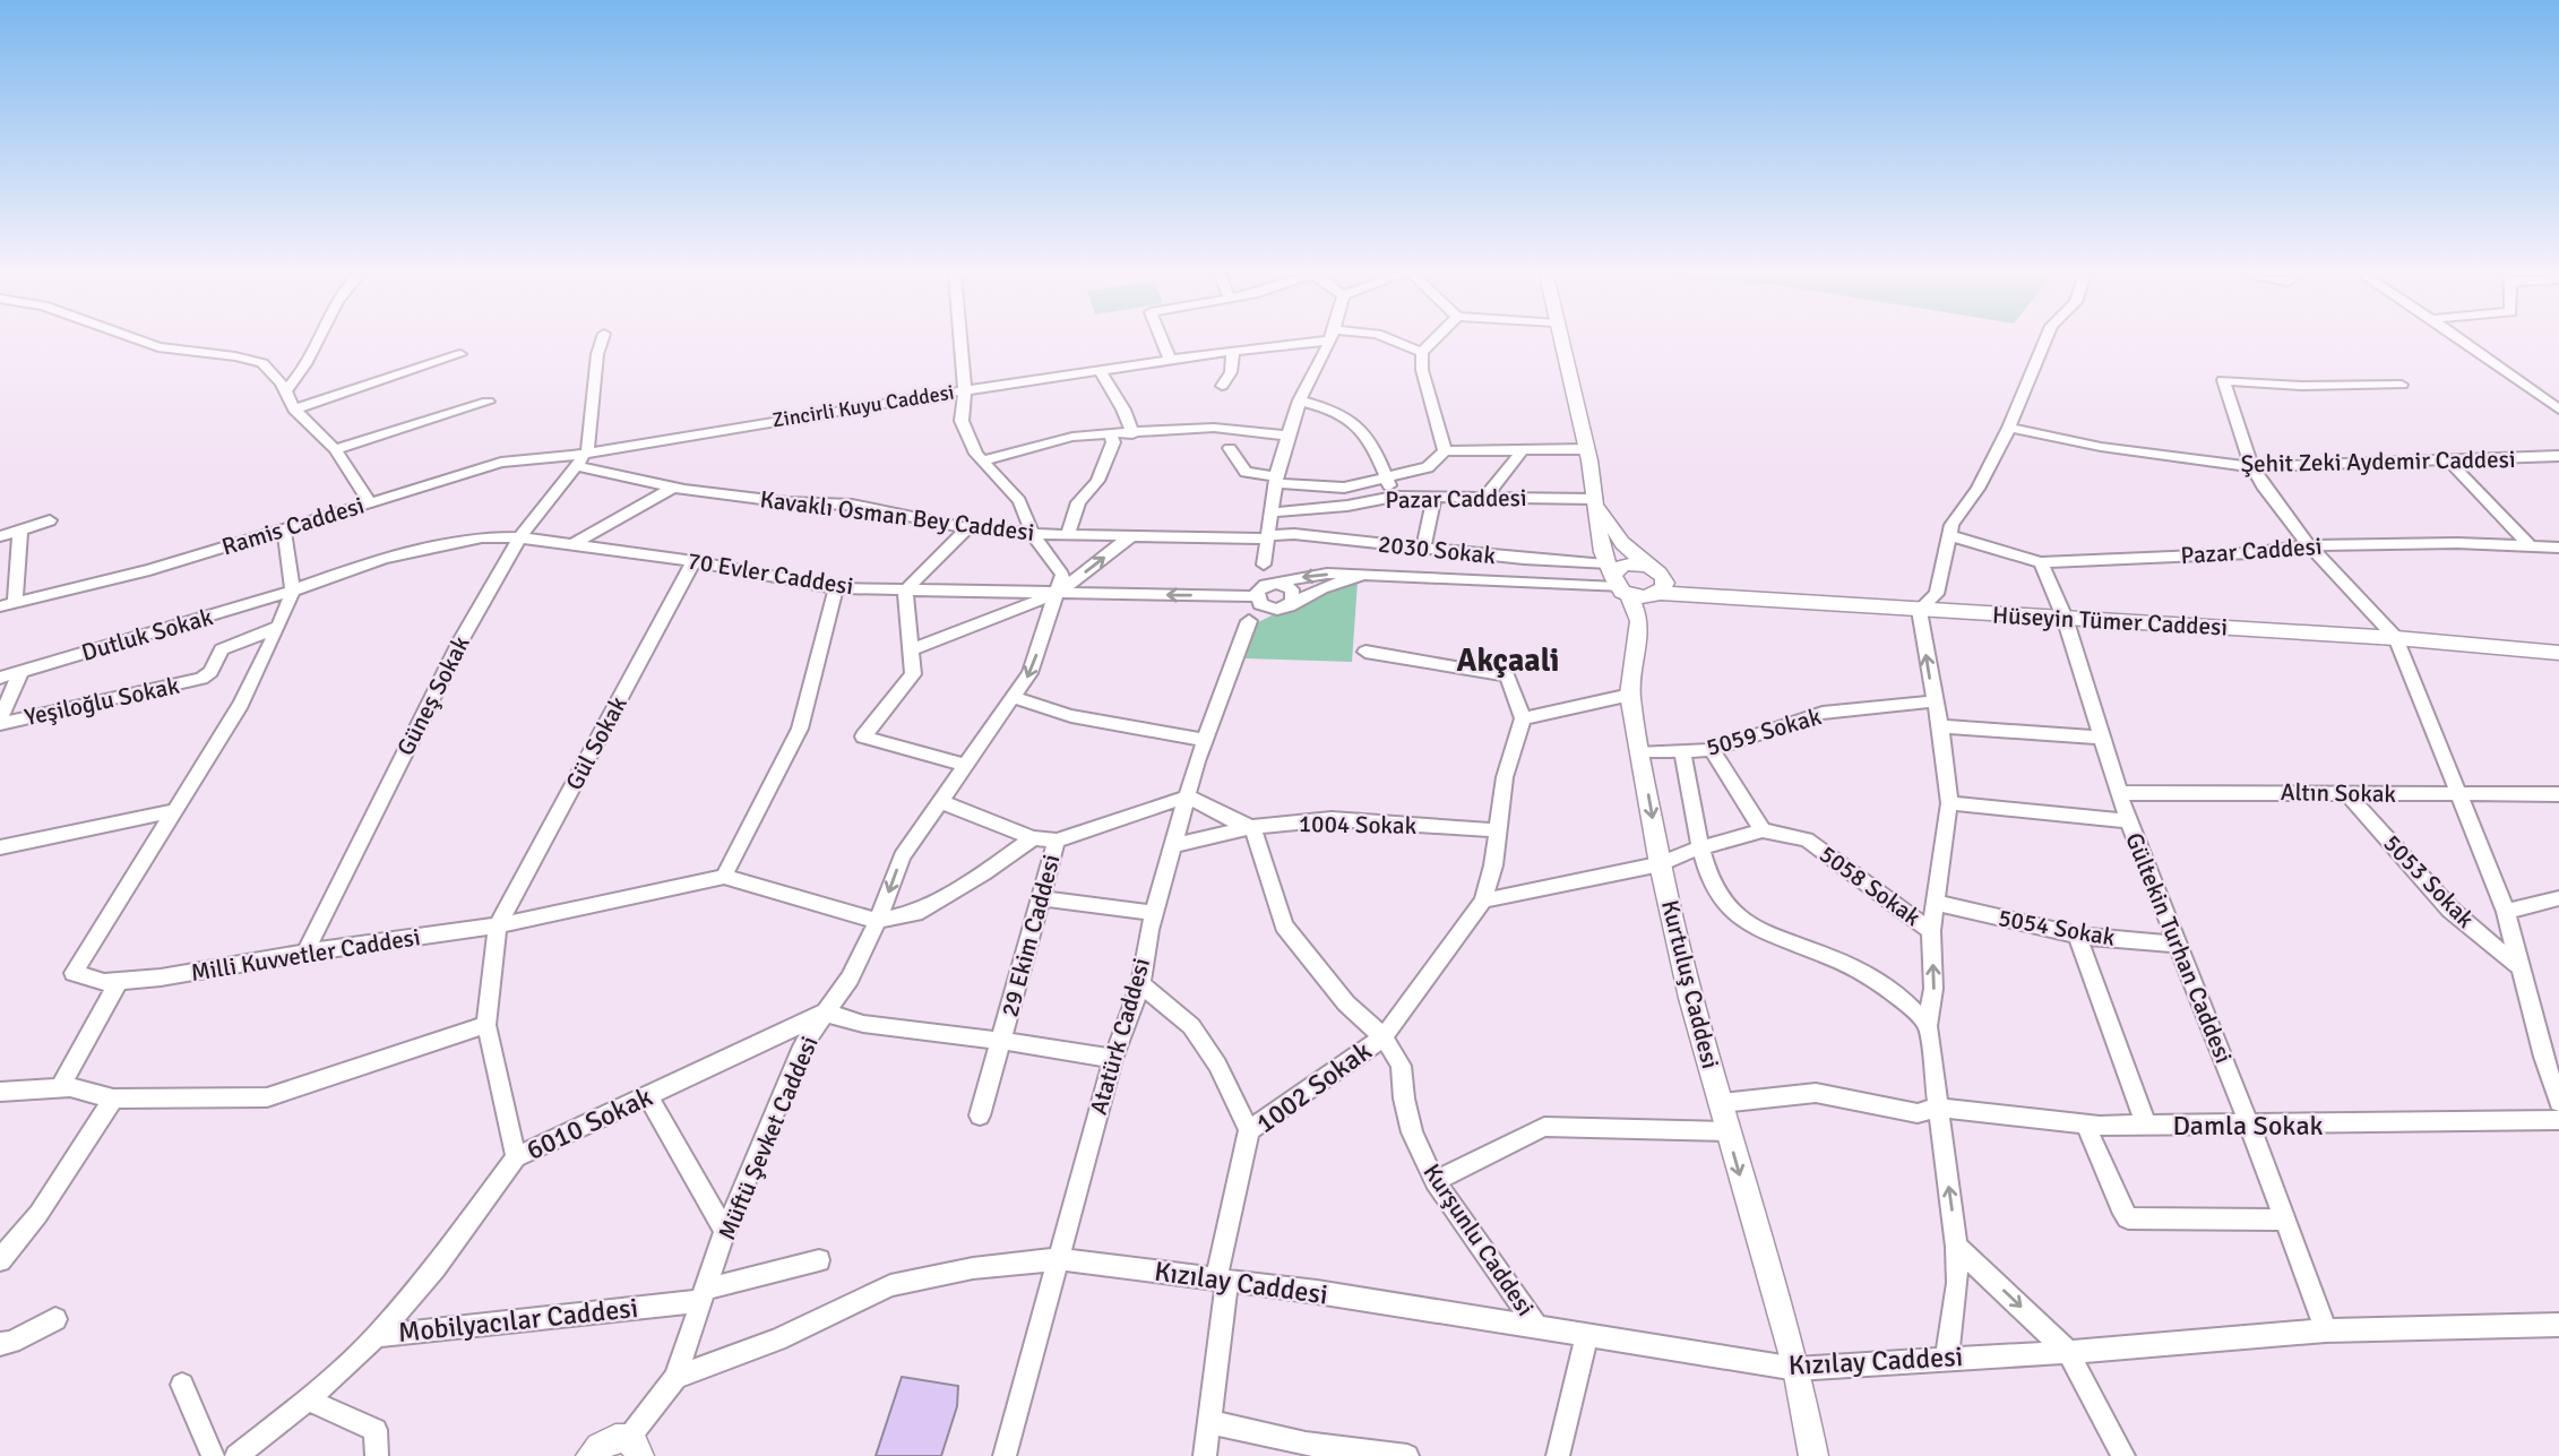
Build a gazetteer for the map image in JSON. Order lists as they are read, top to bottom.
{
  "streets": {
    "main road": ["Hüseyin Tümer Caddesi", "Kurtuluş Caddesi", "Müftü Şevket Caddesi"],
    "street": [
      "Zincirli Kuyu Caddesi",
      "Şehit Zeki Aydemir Caddesi",
      "Pazar Caddesi",
      "Kavaklı Osman Bey Caddesi",
      "Ramis Caddesi",
      "2030 Sokak",
      "70 Evler Caddesi",
      "Dutluk Sokak",
      "Güneş Sokak",
      "Yeşiloğlu Sokak",
      "5059 Sokak",
      "Gül Sokak",
      "Altın Sokak",
      "1004 Sokak",
      "5053 Sokak",
      "5058 Sokak",
      "5054 Sokak",
      "29 Ekim Caddesi",
      "Gültekin Turhan Caddesi",
      "Milli Kuvvetler Caddesi",
      "Atatürk Caddesi",
      "1002 Sokak",
      "6010 Sokak",
      "Damla Sokak",
      "Kurşunlu Caddesi",
      "Kızılay Caddesi",
      "Mobilyacılar Caddesi"
    ]
  },
  "crossings": [
    ["Zincirli Kuyu Caddesi", "Kavaklı Osman Bey Caddesi"],
    ["Zincirli Kuyu Caddesi", "Ramis Caddesi"],
    ["Zincirli Kuyu Caddesi", "Güneş Sokak"],
    ["Pazar Caddesi", "Gültekin Turhan Caddesi"],
    ["Pazar Caddesi", "Kurtuluş Caddesi"],
    ["Kavaklı Osman Bey Caddesi", "Ramis Caddesi"],
    ["Kavaklı Osman Bey Caddesi", "2030 Sokak"],
    ["Kavaklı Osman Bey Caddesi", "Güneş Sokak"],
    ["Ramis Caddesi", "Güneş Sokak"],
    ["2030 Sokak", "Kurtuluş Caddesi"],
    ["70 Evler Caddesi", "Dutluk Sokak"],
    ["70 Evler Caddesi", "Güneş Sokak"],
    ["70 Evler Caddesi", "Gül Sokak"],
    ["70 Evler Caddesi", "Milli Kuvvetler Caddesi"],
    ["70 Evler Caddesi", "Atatürk Caddesi"],
    ["70 Evler Caddesi", "Müftü Şevket Caddesi"],
    ["Hüseyin Tümer Caddesi", "Gültekin Turhan Caddesi"],
    ["Dutluk Sokak", "Milli Kuvvetler Caddesi"],
    ["Güneş Sokak", "Milli Kuvvetler Caddesi"],
    ["Yeşiloğlu Sokak", "Milli Kuvvetler Caddesi"],
    ["5059 Sokak", "Kurtuluş Caddesi"],
    ["Gül Sokak", "Milli Kuvvetler Caddesi"],
    ["Altın Sokak", "5053 Sokak"],
    ["Altın Sokak", "Gültekin Turhan Caddesi"],
    ["1004 Sokak", "Atatürk Caddesi"],
    ["5054 Sokak", "Gültekin Turhan Caddesi"],
    ["29 Ekim Caddesi", "Atatürk Caddesi"],
    ["Gültekin Turhan Caddesi", "Damla Sokak"],
    ["Gültekin Turhan Caddesi", "Kızılay Caddesi"],
    ["Kurtuluş Caddesi", "Damla Sokak"],
    ["Kurtuluş Caddesi", "Kızılay Caddesi"],
    ["Atatürk Caddesi", "Kızılay Caddesi"],
    ["1002 Sokak", "Kurşunlu Caddesi"],
    ["1002 Sokak", "Kızılay Caddesi"],
    ["6010 Sokak", "Müftü Şevket Caddesi"],
    ["6010 Sokak", "Mobilyacılar Caddesi"],
    ["Müftü Şevket Caddesi", "Kızılay Caddesi"],
    ["Müftü Şevket Caddesi", "Mobilyacılar Caddesi"],
    ["Kurşunlu Caddesi", "Kızılay Caddesi"]
  ],
  "districts": ["Akçaali"]
}
